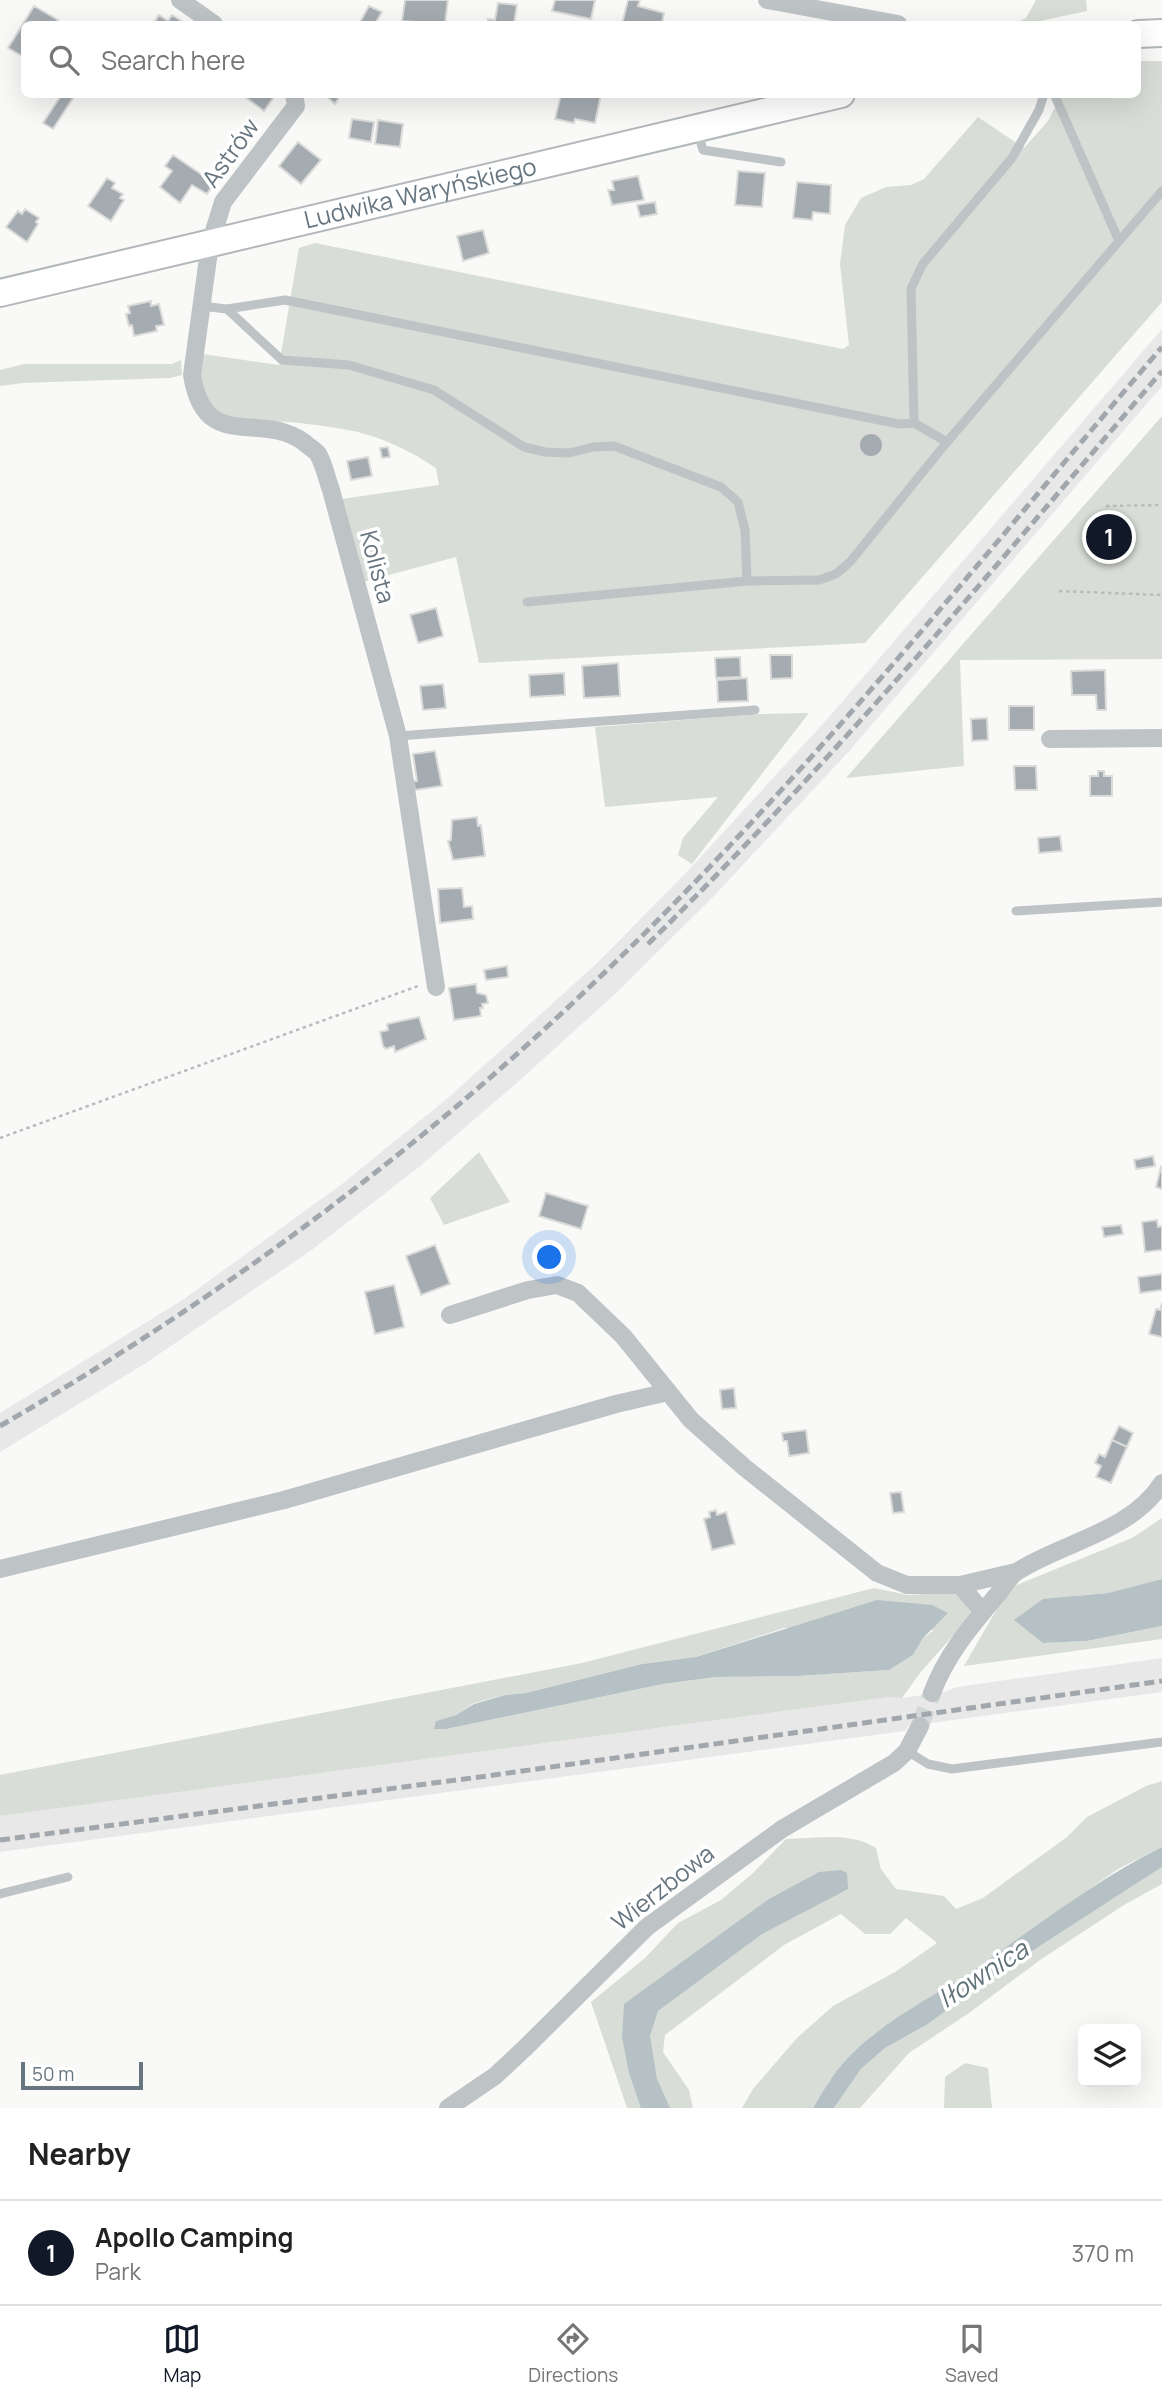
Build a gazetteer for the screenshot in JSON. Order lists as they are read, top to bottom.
{
  "streets": {
    "street": [
      "Astrów",
      "Ludwika Waryńskiego",
      "Kolista",
      "Wierzbowa"
    ]
  },
  "crossings": [
    ["Astrów", "Ludwika Waryńskiego"],
    ["Astrów", "Kolista"],
    ["Ludwika Waryńskiego", "Kolista"]
  ],
  "water": ["Iłownica"],
  "scale_bar": "50 m",
  "page": {
    "search": "Search here",
    "pins": "1",
    "scale": "50 m",
    "heading": "Nearby",
    "list": [
      {
        "mark": "1",
        "name": "Apollo Camping",
        "note": "Park",
        "value": "370 m"
      }
    ],
    "nav": ["Map", "Directions", "Saved"]
  }
}
